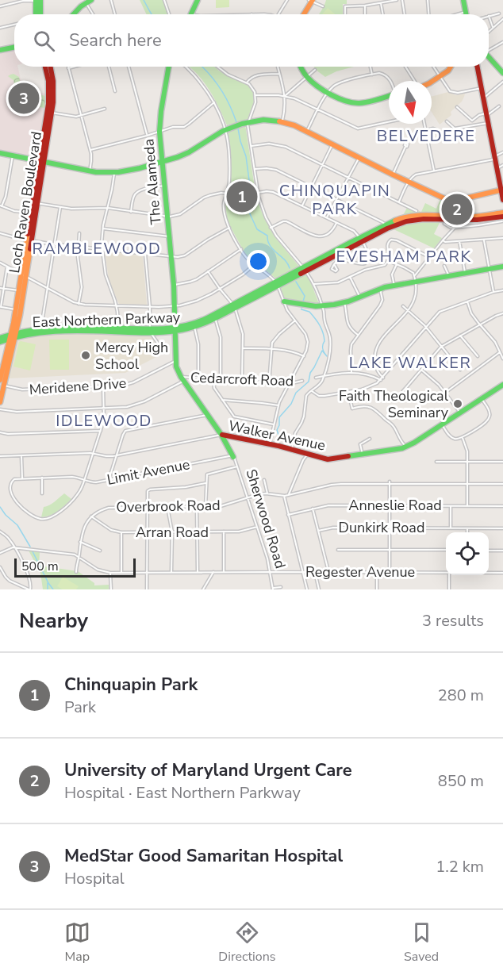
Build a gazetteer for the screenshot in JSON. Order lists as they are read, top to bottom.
{
  "streets": {
    "main road": [
      "The Alameda",
      "Loch Raven Boulevard",
      "East Northern Parkway",
      "Walker Avenue"
    ],
    "street": [
      "Cedarcroft Road",
      "Meridene Drive",
      "Limit Avenue",
      "Anneslie Road",
      "Overbrook Road",
      "Sherwood Road",
      "Dunkirk Road",
      "Arran Road",
      "Regester Avenue"
    ]
  },
  "crossings": [
    ["The Alameda", "East Northern Parkway"],
    ["The Alameda", "Cedarcroft Road"],
    ["The Alameda", "Meridene Drive"],
    ["The Alameda", "Walker Avenue"],
    ["The Alameda", "Limit Avenue"],
    ["The Alameda", "Sherwood Road"],
    ["Loch Raven Boulevard", "East Northern Parkway"],
    ["Loch Raven Boulevard", "Meridene Drive"],
    ["Limit Avenue", "Sherwood Road"],
    ["Overbrook Road", "Sherwood Road"],
    ["Overbrook Road", "Arran Road"],
    ["Sherwood Road", "Arran Road"],
    ["Sherwood Road", "Regester Avenue"]
  ],
  "districts": [
    "BELVEDERE",
    "CHINQUAPIN PARK",
    "RAMBLEWOOD",
    "EVESHAM PARK",
    "LAKE WALKER",
    "IDLEWOOD"
  ],
  "places": ["Mercy High School", "Faith Theological Seminary"],
  "scale_bar": "500 m",
  "north": "bottom",
  "page": {
    "search": "Search here",
    "pins": ["3", "1", "2"],
    "scale": "500 m",
    "heading": ["Nearby", "3 results"],
    "list": [
      {
        "mark": "1",
        "name": "Chinquapin Park",
        "note": "Park",
        "value": "280 m"
      },
      {
        "mark": "2",
        "name": "University of Maryland Urgent Care",
        "note": "Hospital · East Northern Parkway",
        "value": "850 m"
      },
      {
        "mark": "3",
        "name": "MedStar Good Samaritan Hospital",
        "note": "Hospital",
        "value": "1.2 km"
      }
    ],
    "nav": ["Map", "Directions", "Saved"]
  }
}
